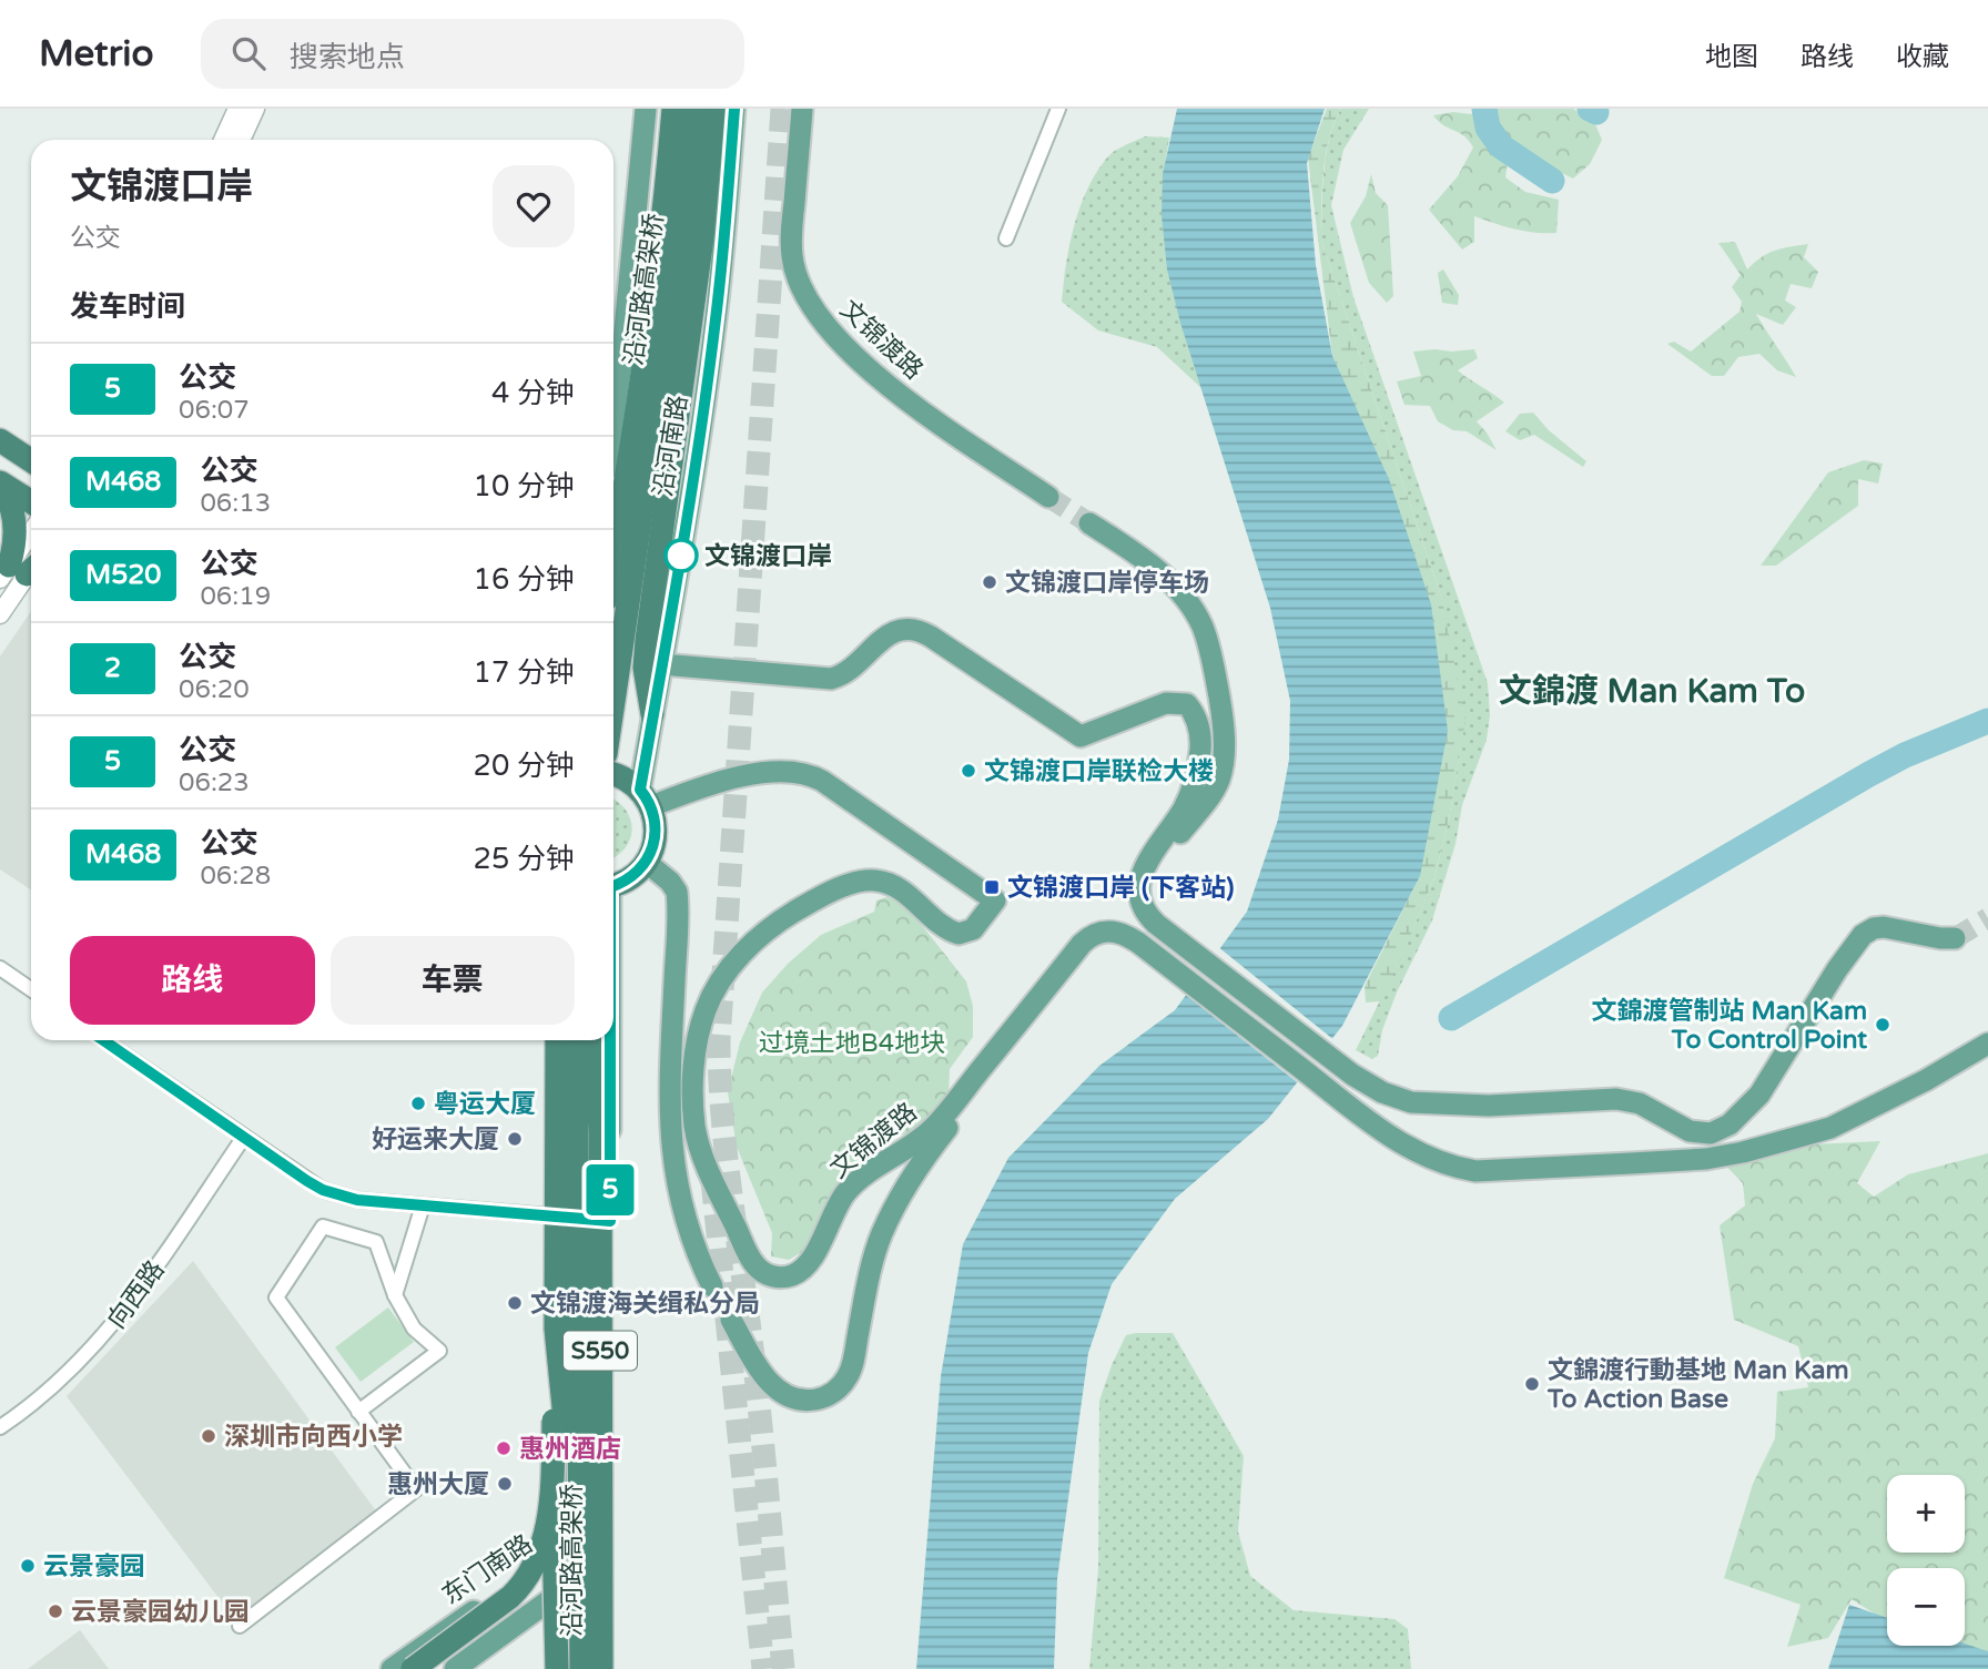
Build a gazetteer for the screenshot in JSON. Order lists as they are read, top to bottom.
{
  "streets": {
    "highway": ["沿河路高架桥", "S550"],
    "main road": ["文锦渡路", "沿河南路", "东门南路"],
    "street": ["向西路"]
  },
  "crossings": [
    ["文锦渡路", "沿河南路"]
  ],
  "districts": ["文錦渡 Man Kam To"],
  "parks": ["过境土地B4地块"],
  "places": {
    "other": [
      "文锦渡口岸",
      "文锦渡口岸停车场",
      "文锦渡口岸联检大楼",
      "文錦渡管制站 Man Kam To Control Point",
      "粤运大厦",
      "好运来大厦",
      "文锦渡海关缉私分局",
      "文錦渡行動基地 Man Kam To Action Base",
      "深圳市向西小学",
      "惠州酒店",
      "惠州大厦",
      "云景豪园",
      "云景豪园幼儿园"
    ],
    "transit": ["文锦渡口岸 (下客站)"]
  },
  "lines": ["bus line 5"],
  "page": {
    "header": "Metrio",
    "search": "搜索地点",
    "nav": ["地图", "路线", "收藏"],
    "on_map": "5",
    "heading": [
      ["文锦渡口岸", "公交"],
      "发车时间"
    ],
    "list": [
      {
        "mark": "5",
        "name": "公交",
        "note": "06:07",
        "value": "4 分钟"
      },
      {
        "mark": "M468",
        "name": "公交",
        "note": "06:13",
        "value": "10 分钟"
      },
      {
        "mark": "M520",
        "name": "公交",
        "note": "06:19",
        "value": "16 分钟"
      },
      {
        "mark": "2",
        "name": "公交",
        "note": "06:20",
        "value": "17 分钟"
      },
      {
        "mark": "5",
        "name": "公交",
        "note": "06:23",
        "value": "20 分钟"
      },
      {
        "mark": "M468",
        "name": "公交",
        "note": "06:28",
        "value": "25 分钟"
      }
    ],
    "buttons": ["路线", "车票"],
    "map_buttons": ["+", "−"]
  }
}
